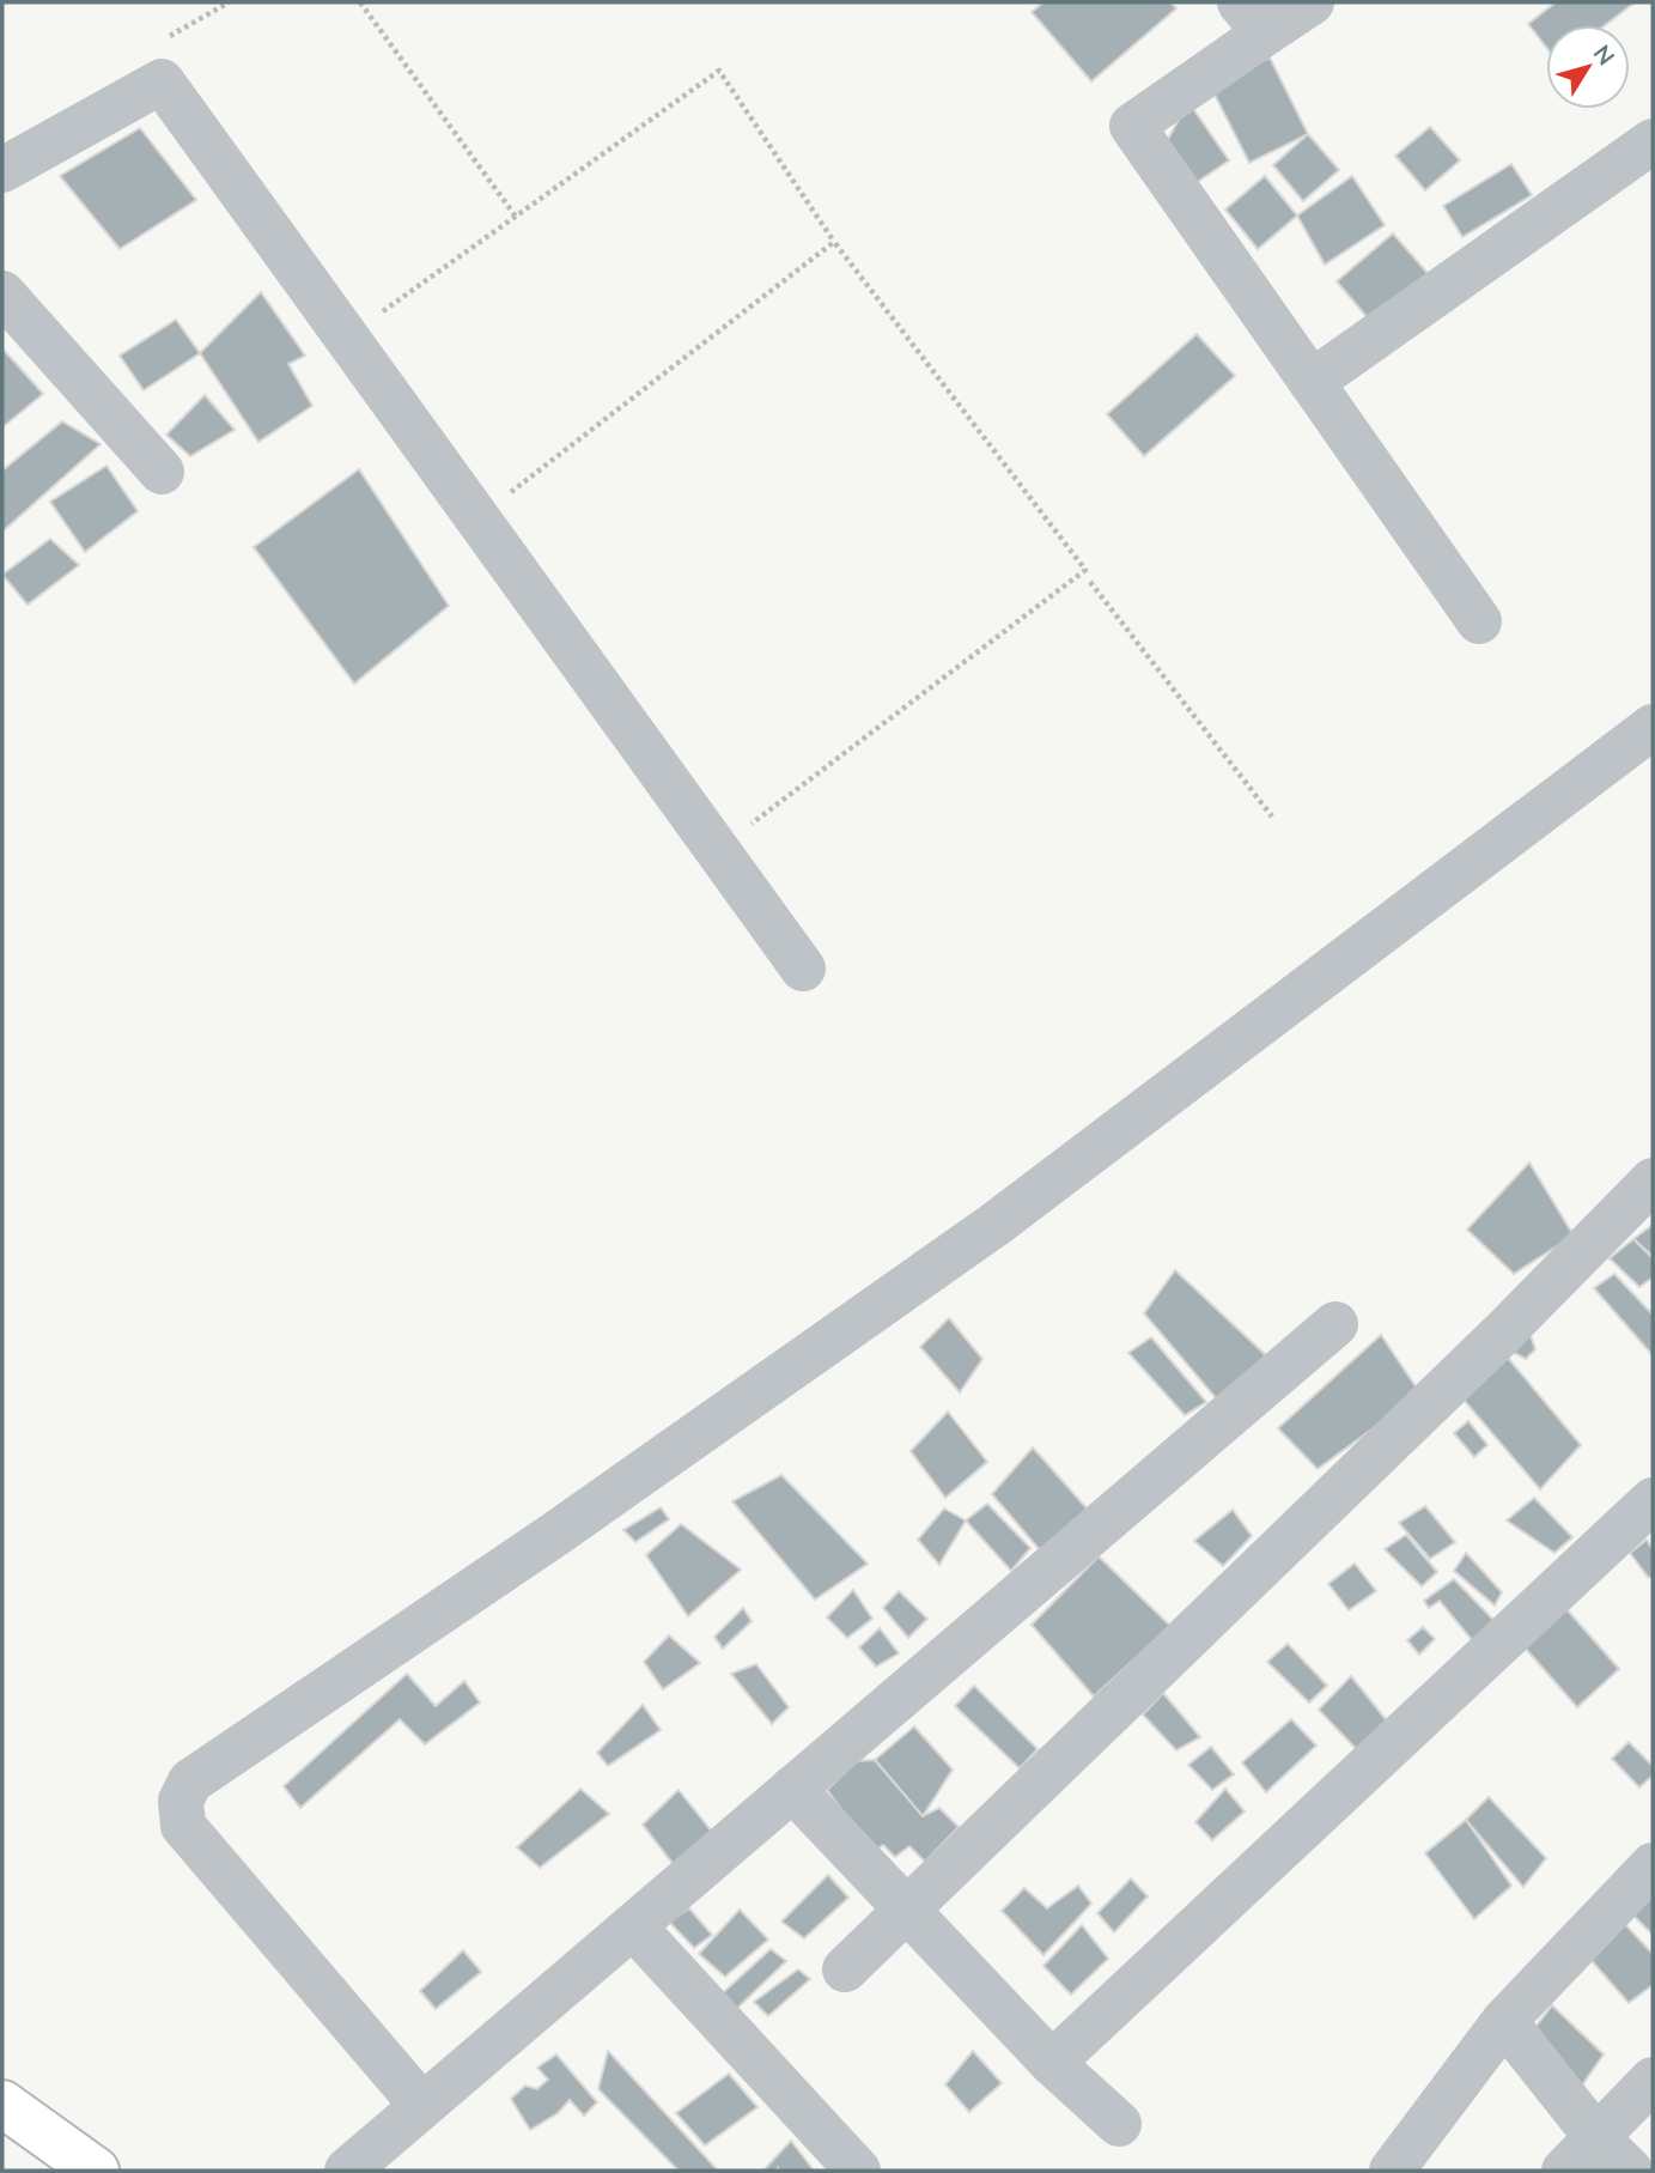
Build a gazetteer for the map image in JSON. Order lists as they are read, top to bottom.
{
  "north": "top right"
}
